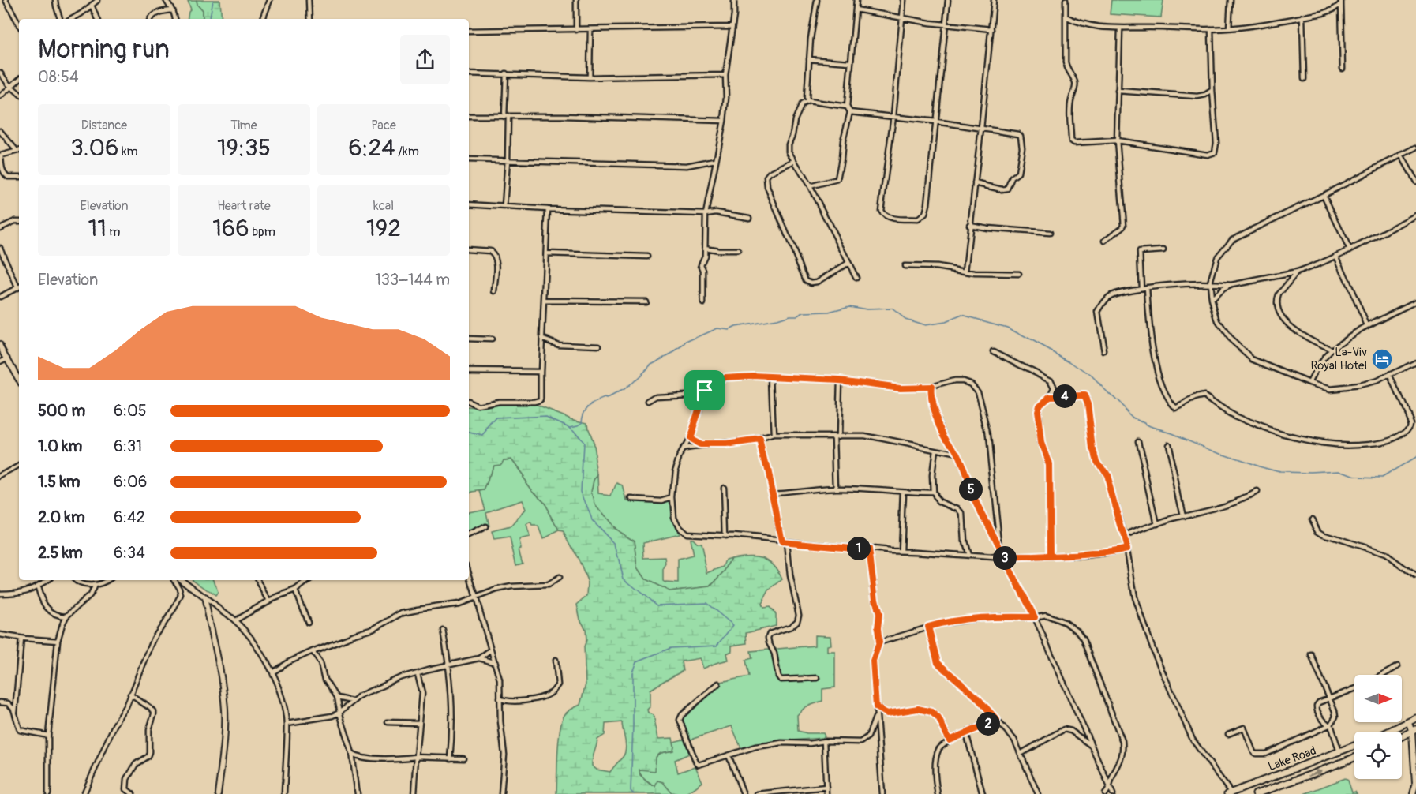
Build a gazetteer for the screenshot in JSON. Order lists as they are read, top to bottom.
{
  "streets": {
    "main road": ["Lake Road"]
  },
  "places": {
    "hotel": ["La-Viv Royal Hotel"]
  },
  "north": "right",
  "page": {
    "heading": ["Morning run", "08:54"],
    "stats": [
      ["Distance", "3.06 km"],
      ["Time", "19:35"],
      ["Pace", "6:24 /km"],
      ["Elevation", "11 m"],
      ["Heart rate", "166 bpm"],
      ["kcal", "192"]
    ],
    "chart": ["Elevation", "133–144 m"],
    "pins": [
      "4",
      "5",
      "1",
      "3",
      "2"
    ],
    "list": [
      {
        "name": "500 m",
        "note": "6:05"
      },
      {
        "name": "1.0 km",
        "note": "6:31"
      },
      {
        "name": "1.5 km",
        "note": "6:06"
      },
      {
        "name": "2.0 km",
        "note": "6:42"
      },
      {
        "name": "2.5 km",
        "note": "6:34"
      }
    ]
  }
}
